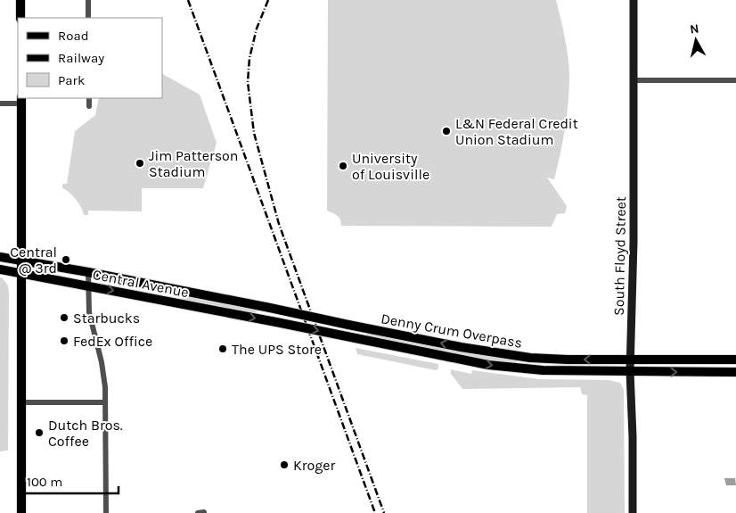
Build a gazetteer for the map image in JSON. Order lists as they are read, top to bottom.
{
  "streets": {
    "main road": ["Central Avenue", "Denny Crum Overpass"],
    "street": ["South Floyd Street"]
  },
  "crossings": [
    ["South Floyd Street", "Denny Crum Overpass"],
    ["Central Avenue", "Denny Crum Overpass"]
  ],
  "places": [
    "L&N Federal Credit Union Stadium",
    "Jim Patterson Stadium",
    "University of Louisville",
    "Central @ 3rd",
    "Starbucks",
    "FedEx Office",
    "The UPS Store",
    "Dutch Bros. Coffee",
    "Kroger"
  ],
  "legend": ["Road", "Railway", "Park"],
  "scale_bar": "100 m",
  "north": "top"
}
